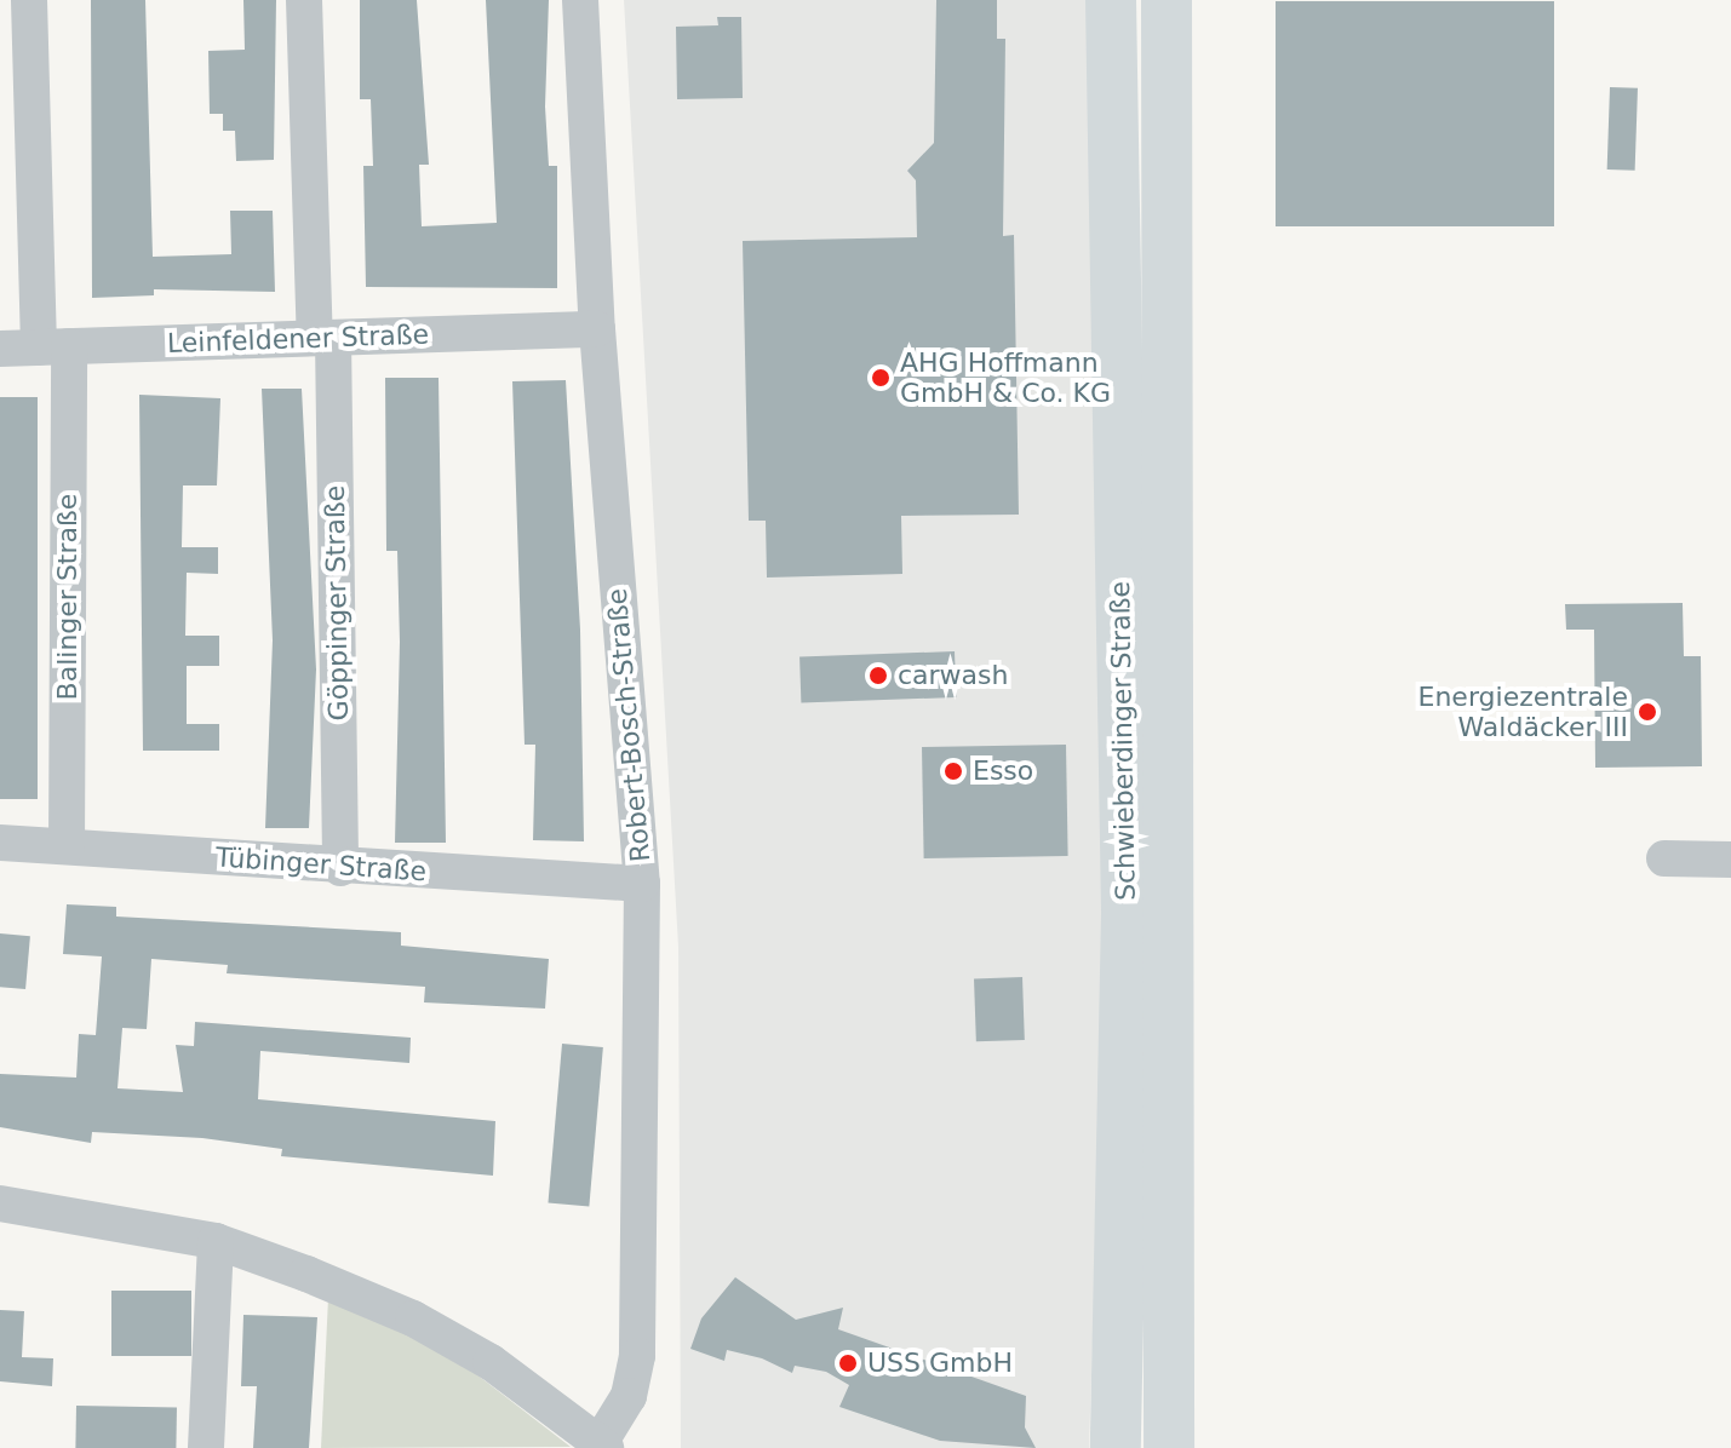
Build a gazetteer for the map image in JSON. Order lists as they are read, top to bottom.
{
  "streets": {
    "main road": ["Schwieberdinger Straße"],
    "street": [
      "Leinfeldener Straße",
      "Balinger Straße",
      "Göppinger Straße",
      "Robert-Bosch-Straße",
      "Tübinger Straße"
    ]
  },
  "crossings": [
    ["Leinfeldener Straße", "Balinger Straße"],
    ["Leinfeldener Straße", "Göppinger Straße"],
    ["Leinfeldener Straße", "Robert-Bosch-Straße"],
    ["Balinger Straße", "Tübinger Straße"],
    ["Göppinger Straße", "Tübinger Straße"],
    ["Robert-Bosch-Straße", "Tübinger Straße"]
  ],
  "places": [
    "AHG Hoffmann GmbH & Co. KG",
    "carwash",
    "Energiezentrale Waldäcker III",
    "Esso",
    "USS GmbH"
  ]
}
